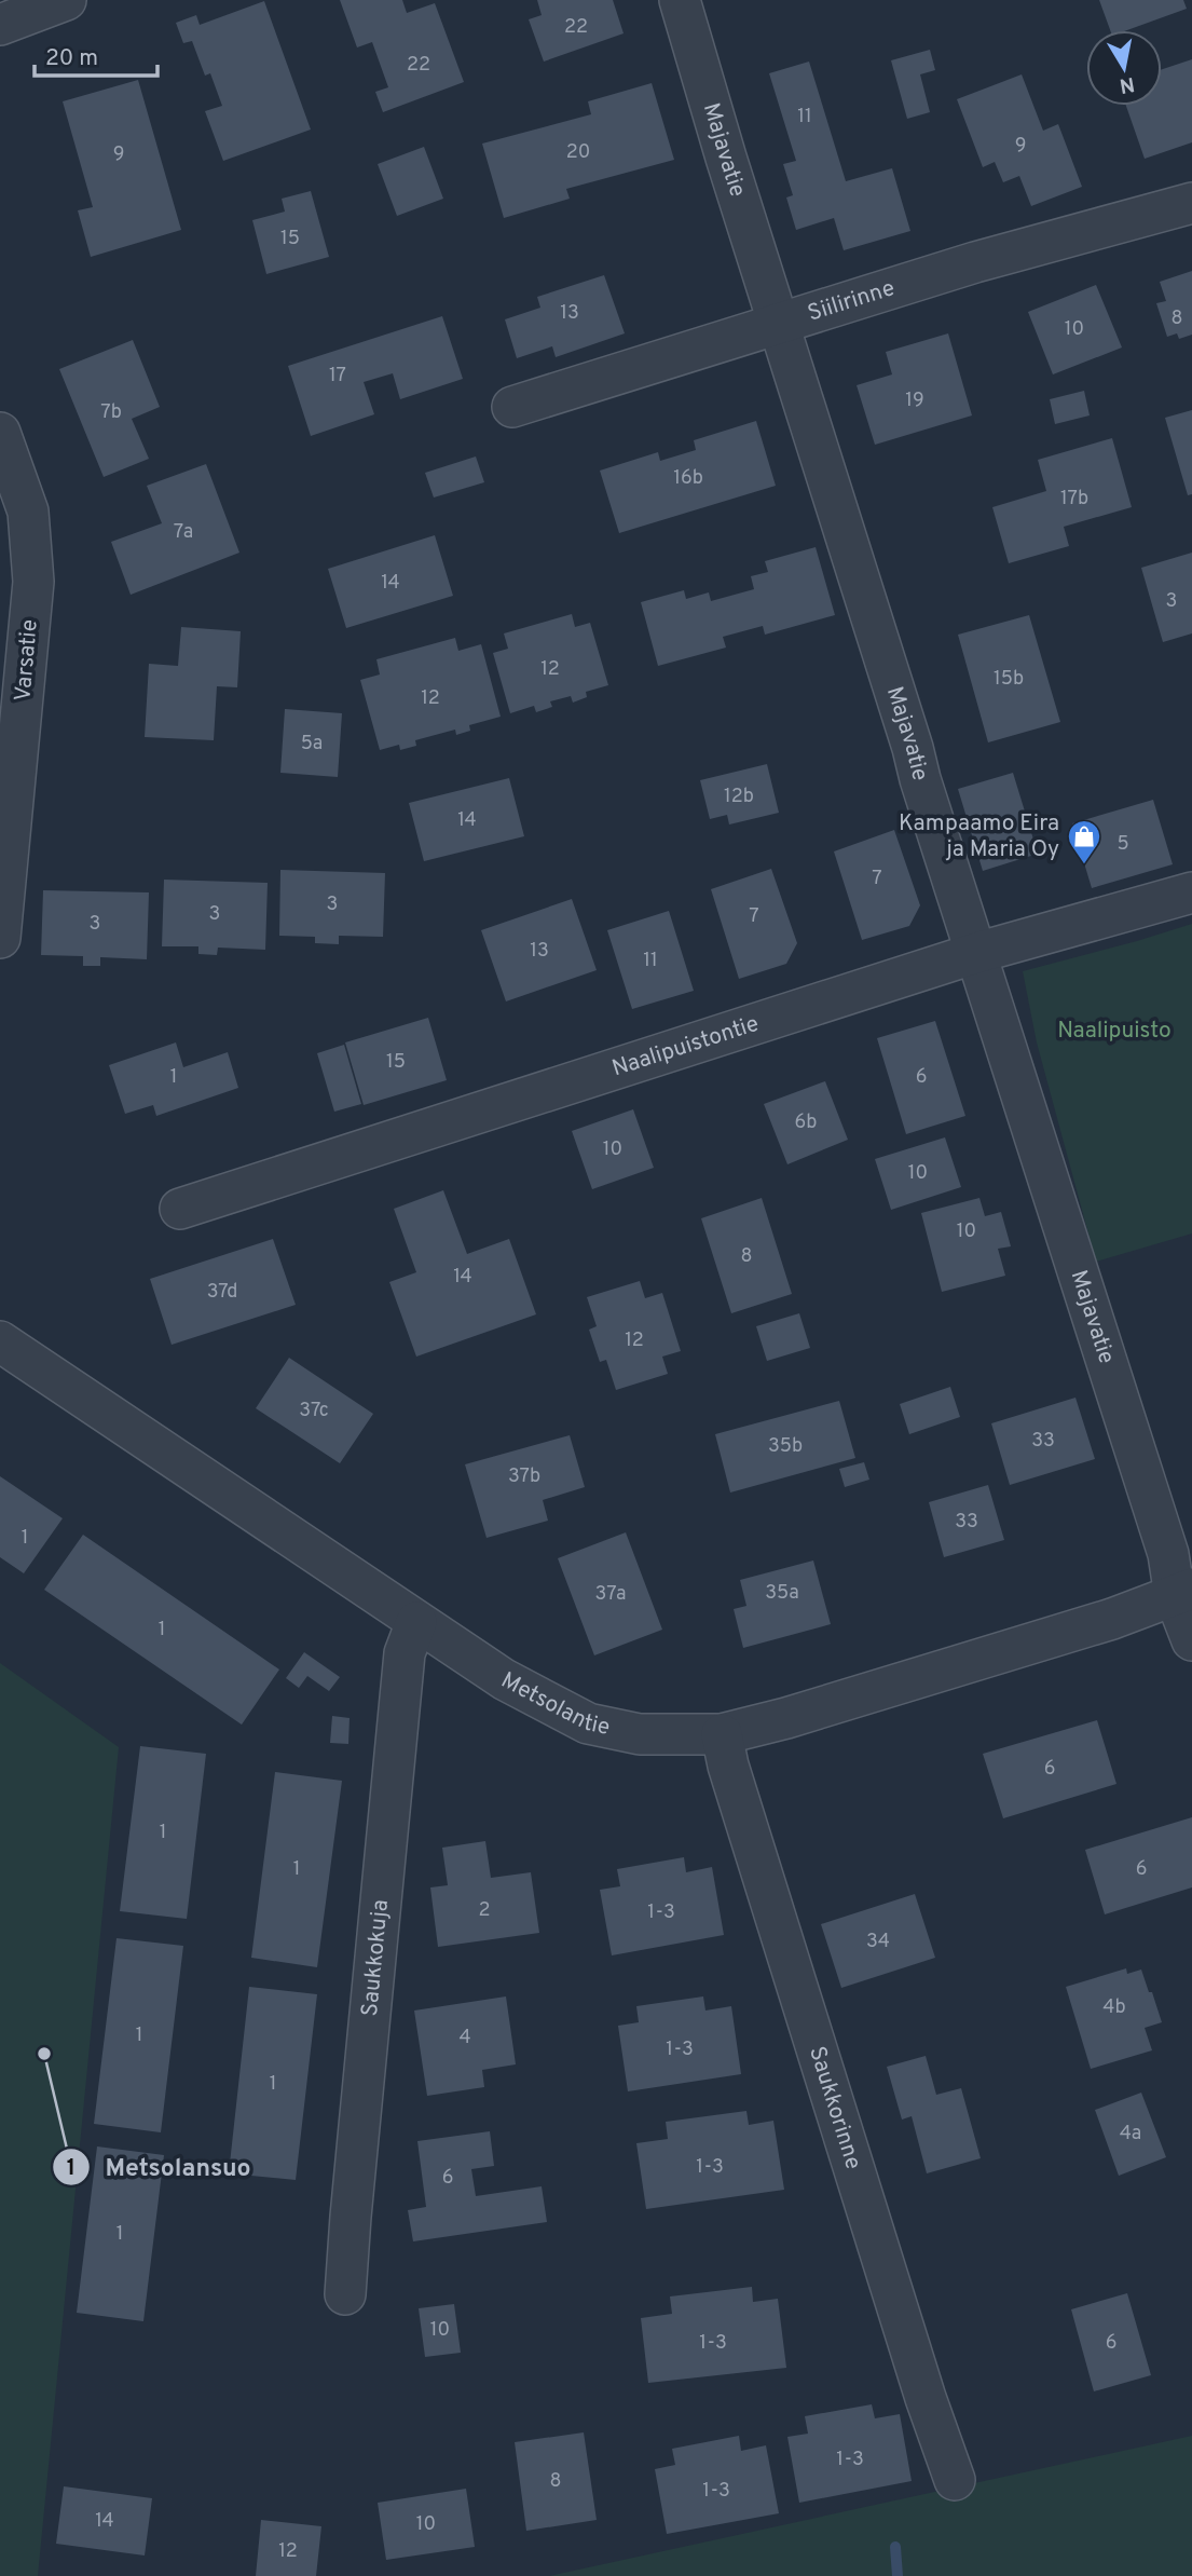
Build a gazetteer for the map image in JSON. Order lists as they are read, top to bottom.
{
  "streets": {
    "street": [
      "Majavatie",
      "Siilirinne",
      "Varsatie",
      "Naalipuistontie",
      "Metsolantie",
      "Saukkokuja",
      "Saukkorinne"
    ]
  },
  "crossings": [
    ["Majavatie", "Siilirinne"],
    ["Majavatie", "Naalipuistontie"],
    ["Majavatie", "Metsolantie"],
    ["Metsolantie", "Saukkokuja"],
    ["Metsolantie", "Saukkorinne"]
  ],
  "parks": ["Naalipuisto"],
  "places": {
    "shop": ["Kampaamo Eira ja Maria Oy"],
    "other": ["Metsolansuo"]
  },
  "house_numbers": [
    "22",
    "22",
    "11",
    "9",
    "20",
    "9",
    "15",
    "13",
    "8",
    "10",
    "17",
    "19",
    "7b",
    "16b",
    "17b",
    "7a",
    "14",
    "3",
    "12",
    "15b",
    "12",
    "5a",
    "12b",
    "14",
    "5",
    "7",
    "3",
    "3",
    "7",
    "3",
    "13",
    "11",
    "15",
    "1",
    "6",
    "6b",
    "10",
    "10",
    "10",
    "8",
    "14",
    "37d",
    "12",
    "37c",
    "33",
    "35b",
    "37b",
    "33",
    "1",
    "35a",
    "37a",
    "1",
    "6",
    "1",
    "1",
    "6",
    "2",
    "1-3",
    "34",
    "4b",
    "1",
    "4",
    "1-3",
    "1",
    "4a",
    "1-3",
    "6",
    "1",
    "10",
    "1-3",
    "6",
    "1-3",
    "8",
    "1-3",
    "14",
    "10",
    "12"
  ],
  "scale_bar": "20 m",
  "north": "bottom"
}
